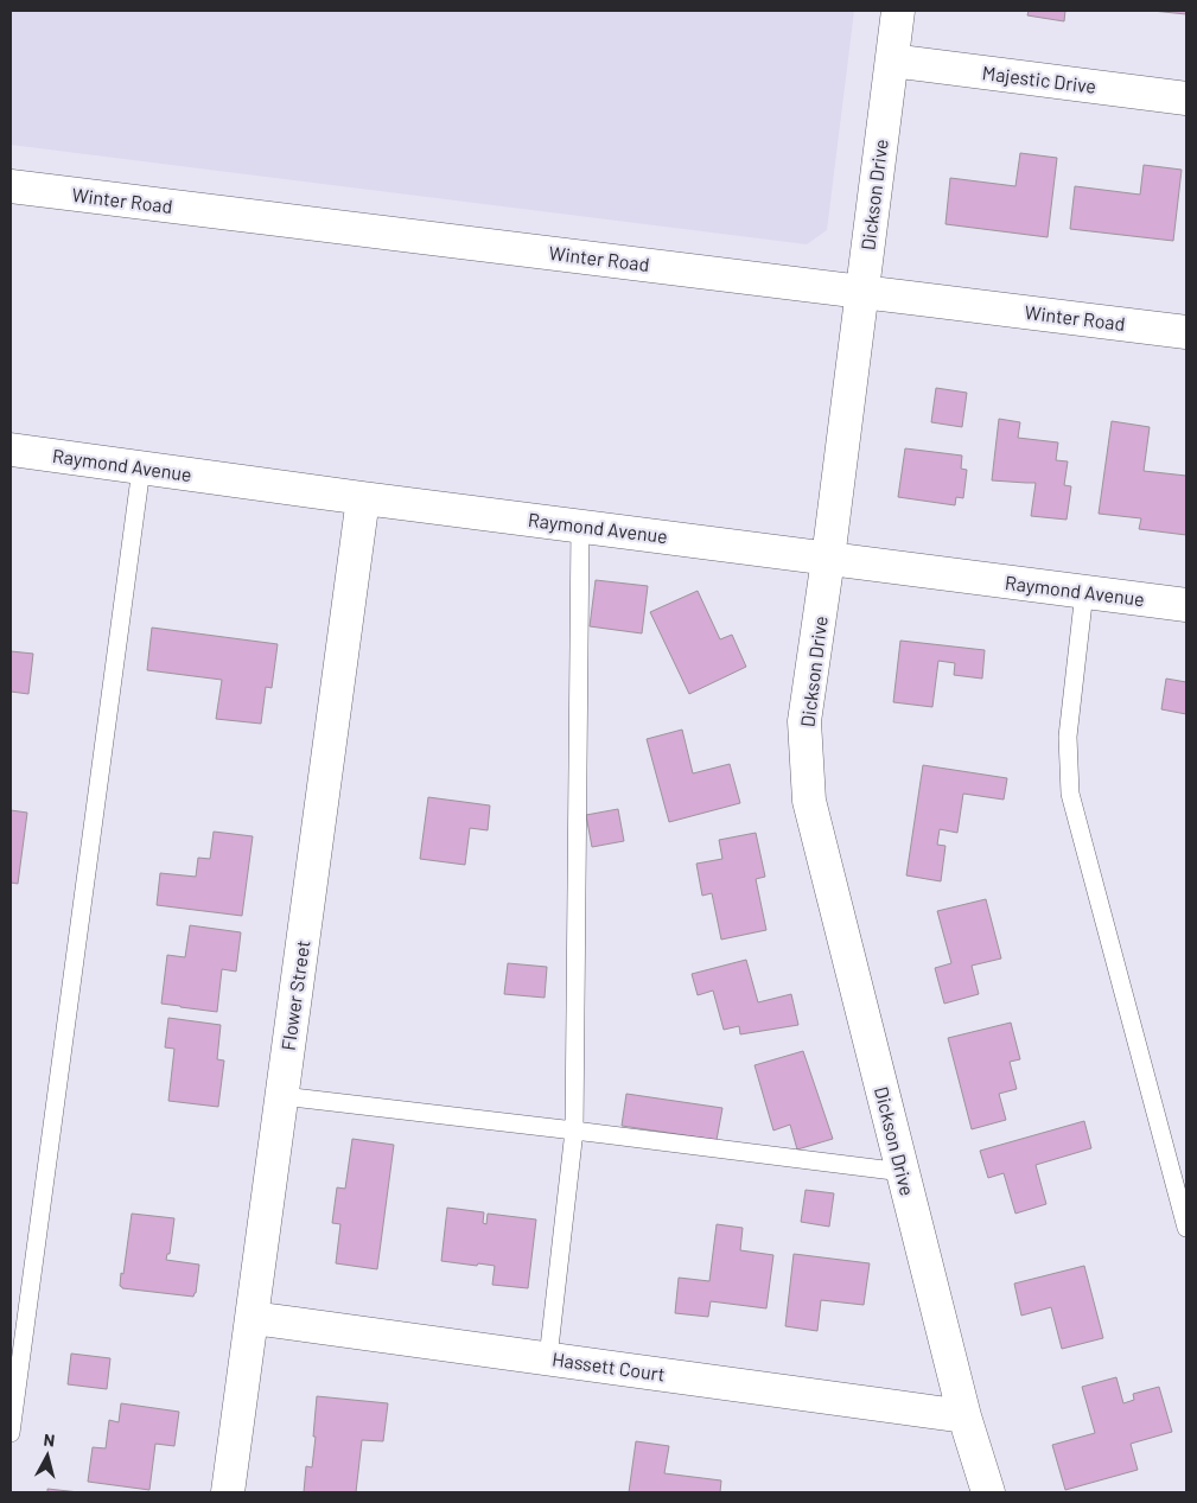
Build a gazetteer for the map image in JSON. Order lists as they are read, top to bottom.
{
  "streets": {
    "street": [
      "Majestic Drive",
      "Dickson Drive",
      "Winter Road",
      "Raymond Avenue",
      "Flower Street",
      "Hassett Court"
    ]
  },
  "crossings": [
    ["Majestic Drive", "Dickson Drive"],
    ["Dickson Drive", "Winter Road"],
    ["Dickson Drive", "Raymond Avenue"],
    ["Dickson Drive", "Hassett Court"],
    ["Raymond Avenue", "Flower Street"],
    ["Flower Street", "Hassett Court"]
  ],
  "north": "top"
}
